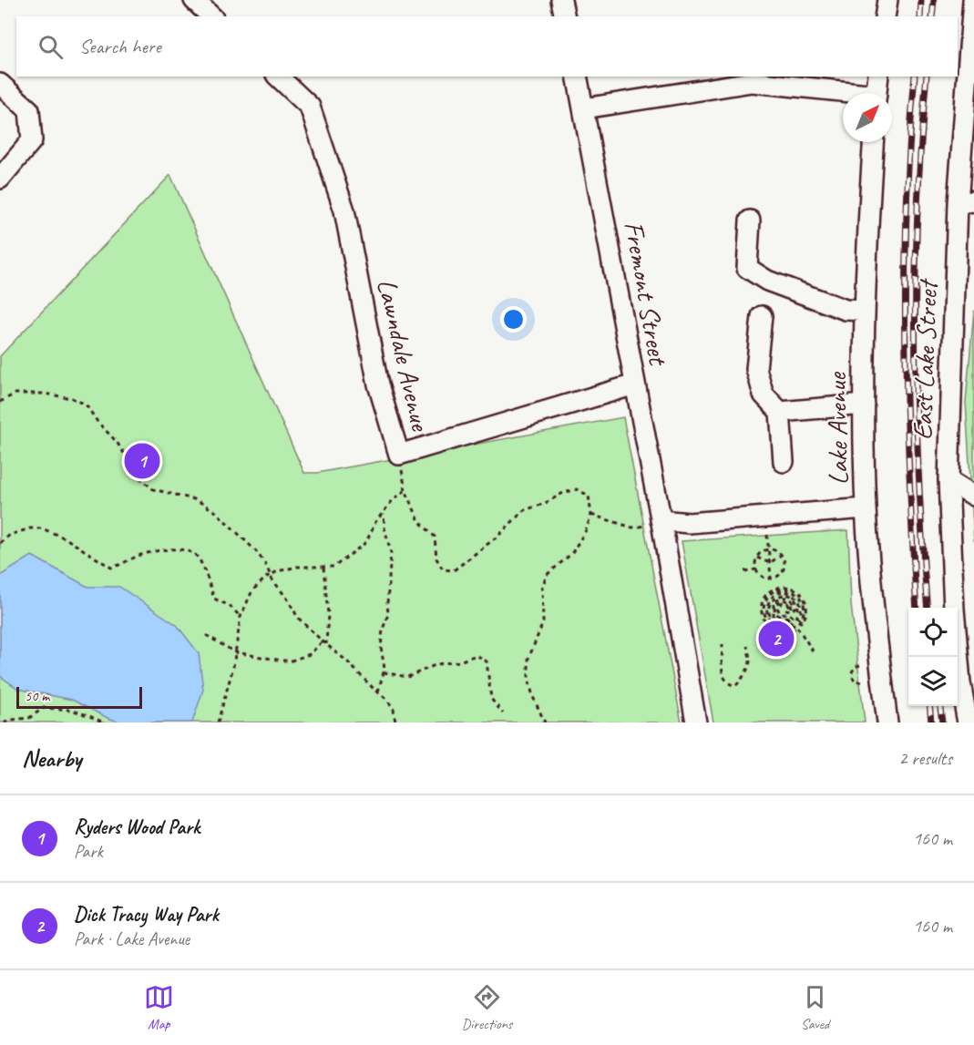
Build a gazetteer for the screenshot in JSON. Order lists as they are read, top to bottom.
{
  "streets": {
    "street": [
      "Fremont Street",
      "Lawndale Avenue",
      "East Lake Street",
      "Lake Avenue"
    ]
  },
  "crossings": [
    ["Fremont Street", "Lawndale Avenue"]
  ],
  "scale_bar": "50 m",
  "north": "top right",
  "page": {
    "search": "Search here",
    "pins": ["1", "2"],
    "scale": "50 m",
    "heading": ["Nearby", "2 results"],
    "list": [
      {
        "mark": "1",
        "name": "Ryders Wood Park",
        "note": "Park",
        "value": "160 m"
      },
      {
        "mark": "2",
        "name": "Dick Tracy Way Park",
        "note": "Park · Lake Avenue",
        "value": "160 m"
      }
    ],
    "nav": ["Map", "Directions", "Saved"]
  }
}
